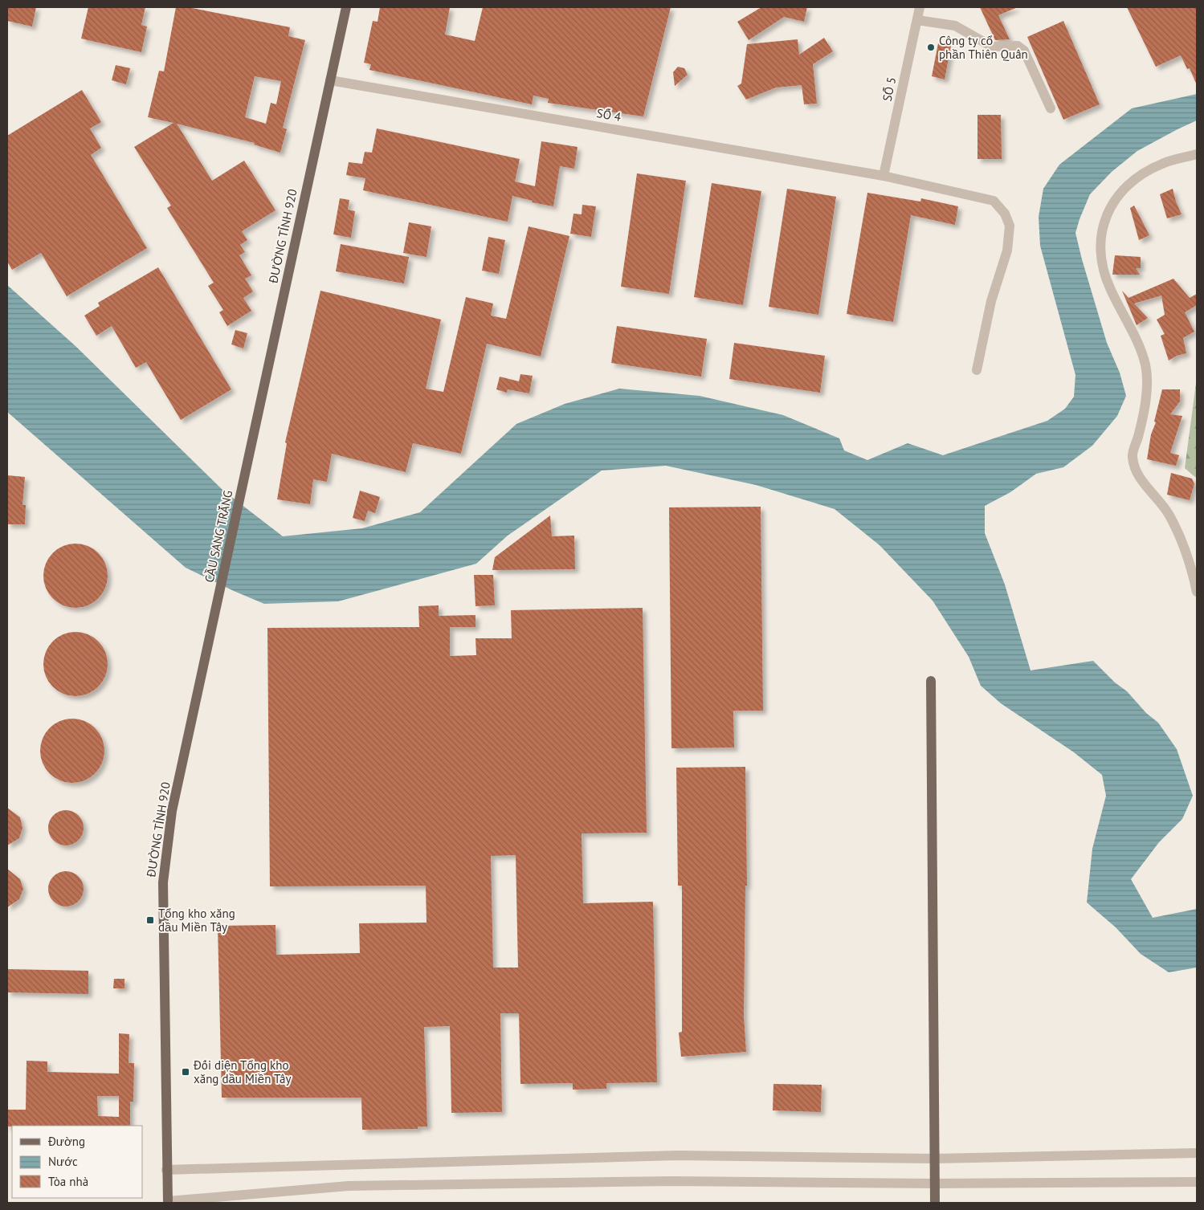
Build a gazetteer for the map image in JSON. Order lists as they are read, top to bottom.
{
  "streets": {
    "main road": ["ĐƯỜNG TỈNH 920", "CẦU SANG TRẮNG"],
    "street": ["SỐ 5", "SỐ 4"]
  },
  "crossings": [
    ["SỐ 5", "SỐ 4"],
    ["SỐ 4", "ĐƯỜNG TỈNH 920"],
    ["ĐƯỜNG TỈNH 920", "CẦU SANG TRẮNG"]
  ],
  "places": {
    "other": ["Công ty cổ phần Thiên Quân"],
    "transit": ["Tổng kho xăng dầu Miền Tây", "Đối diện Tổng kho xăng dầu Miền Tây"]
  },
  "legend": ["Đường", "Nước", "Tòa nhà"]
}
